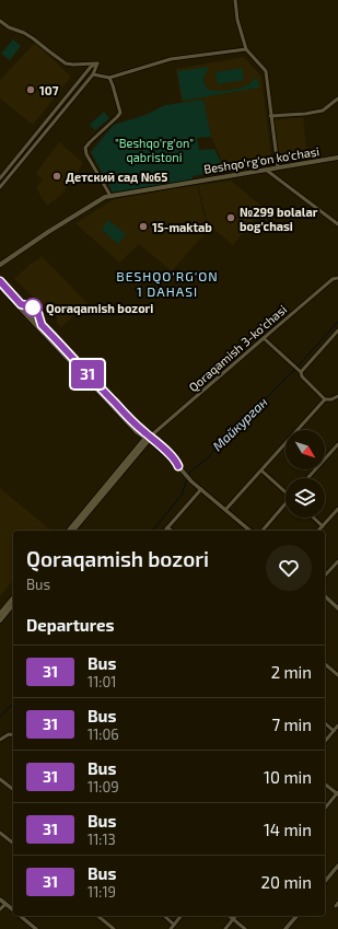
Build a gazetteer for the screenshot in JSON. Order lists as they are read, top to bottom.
{
  "streets": {
    "main road": ["Beshqo'rg'on ko'chasi", "Qoraqamish 3-ko'chasi"]
  },
  "districts": ["BESHQO'RG'ON 1 DAHASI"],
  "water": ["Майкурган"],
  "parks": ["\"Beshqo'rg'on\" qabristoni"],
  "places": [
    "107",
    "Детский сад №65",
    "№299 bolalar bog'chasi",
    "15-maktab",
    "Qoraqamish bozori"
  ],
  "lines": ["bus line 31"],
  "north": "bottom right",
  "page": {
    "on_map": "31",
    "heading": [
      ["Qoraqamish bozori", "Bus"],
      "Departures"
    ],
    "list": [
      {
        "mark": "31",
        "name": "Bus",
        "note": "11:01",
        "value": "2 min"
      },
      {
        "mark": "31",
        "name": "Bus",
        "note": "11:06",
        "value": "7 min"
      },
      {
        "mark": "31",
        "name": "Bus",
        "note": "11:09",
        "value": "10 min"
      },
      {
        "mark": "31",
        "name": "Bus",
        "note": "11:13",
        "value": "14 min"
      },
      {
        "mark": "31",
        "name": "Bus",
        "note": "11:19",
        "value": "20 min"
      }
    ]
  }
}
